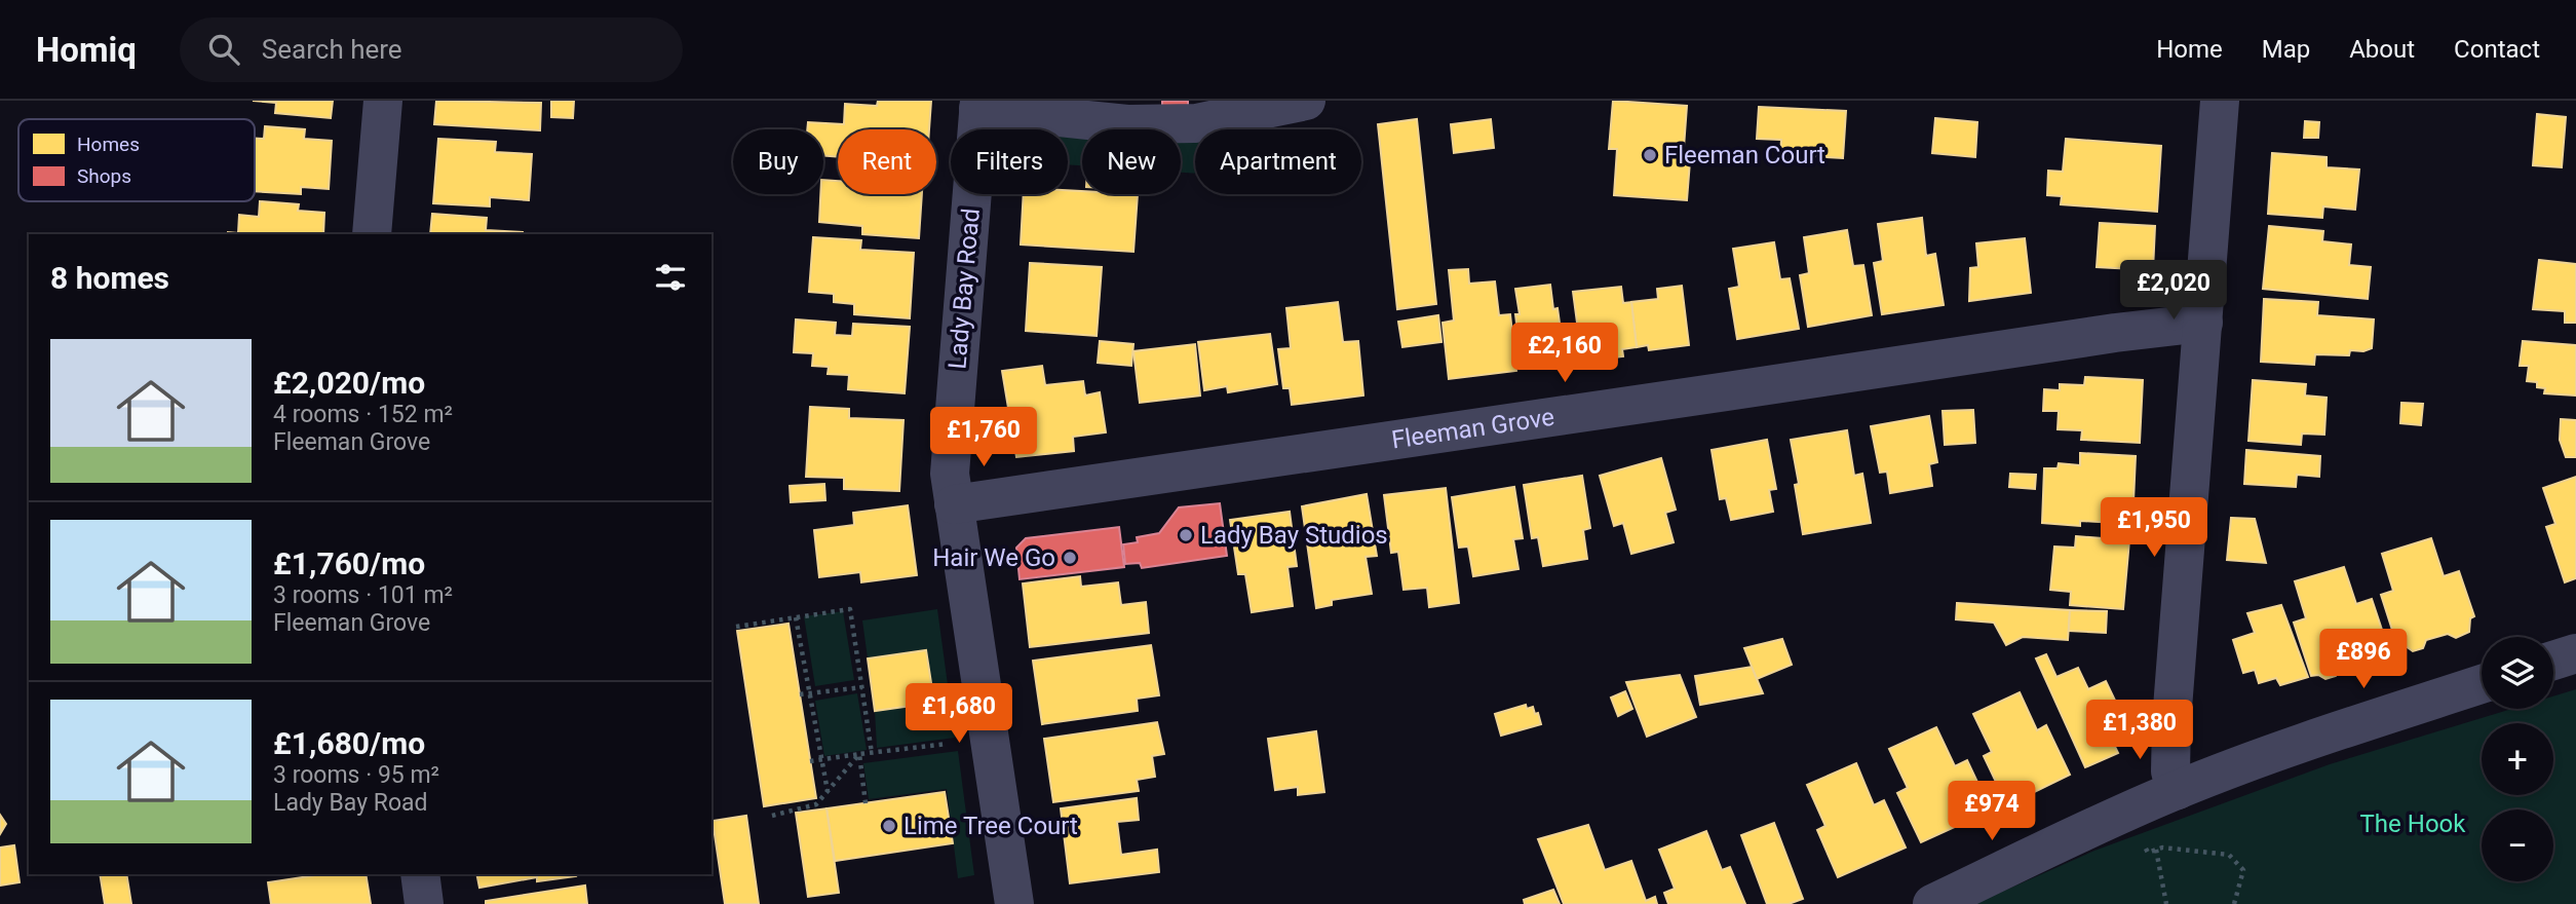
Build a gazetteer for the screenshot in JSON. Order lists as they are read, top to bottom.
{
  "streets": {
    "street": ["Lady Bay Road", "Fleeman Grove"]
  },
  "crossings": [
    ["Lady Bay Road", "Fleeman Grove"]
  ],
  "parks": ["The Hook"],
  "places": [
    "Fleeman Court",
    "Lady Bay Studios",
    "Hair We Go",
    "Lime Tree Court"
  ],
  "legend": ["Homes", "Shops"],
  "page": {
    "header": "Homiq",
    "search": "Search here",
    "nav": [
      "Home",
      "Map",
      "About",
      "Contact"
    ],
    "chip": [
      "Buy",
      "Rent",
      "Filters",
      "New",
      "Apartment"
    ],
    "heading": "8 homes",
    "price": [
      "£2,020",
      "£2,160",
      "£1,760",
      "£1,950",
      "£896",
      "£1,680",
      "£1,380",
      "£974"
    ],
    "list": [
      {
        "name": "£2,020/mo",
        "note": "4 rooms · 152 m² · Fleeman Grove"
      },
      {
        "name": "£1,760/mo",
        "note": "3 rooms · 101 m² · Fleeman Grove"
      },
      {
        "name": "£1,680/mo",
        "note": "3 rooms · 95 m² · Lady Bay Road"
      }
    ],
    "map_buttons": ["+", "−"]
  }
}
